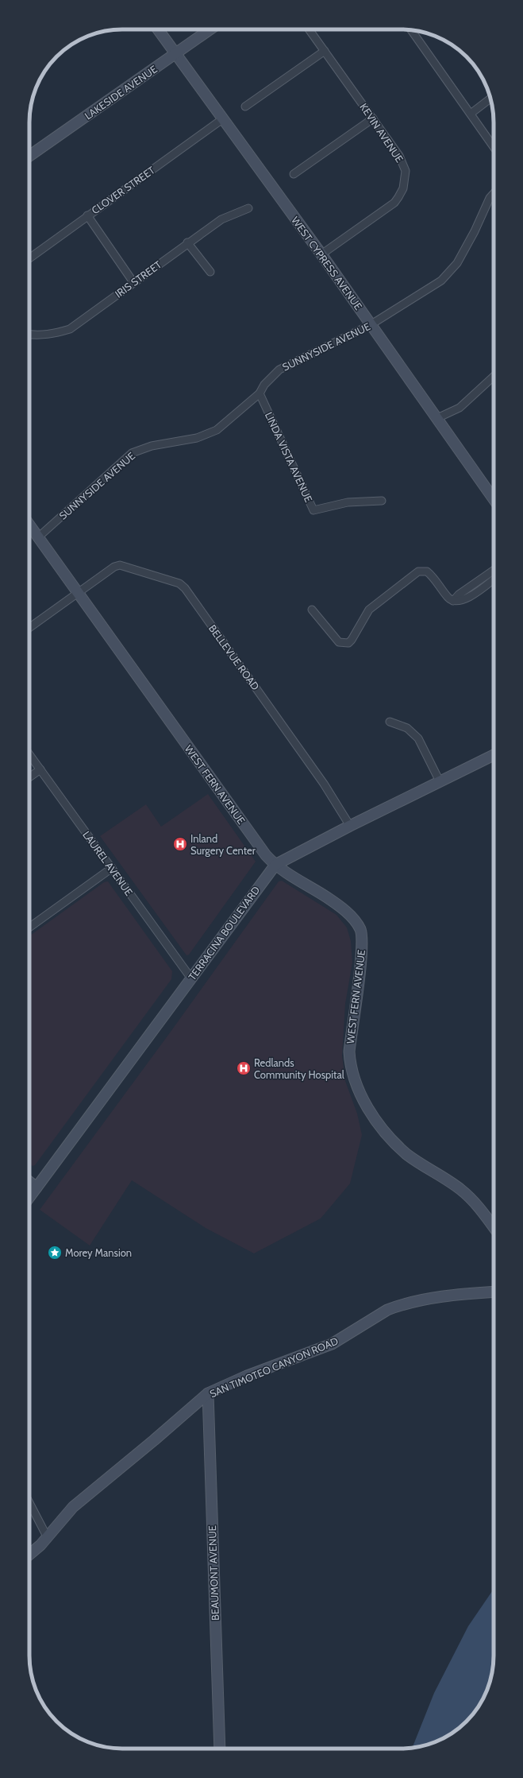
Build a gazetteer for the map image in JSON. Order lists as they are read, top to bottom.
{
  "streets": {
    "main road": [
      "LAKESIDE AVENUE",
      "WEST CYPRESS AVENUE",
      "WEST FERN AVENUE",
      "TERRACINA BOULEVARD",
      "SAN TIMOTEO CANYON ROAD",
      "BEAUMONT AVENUE"
    ],
    "street": [
      "KEVIN AVENUE",
      "CLOVER STREET",
      "IRIS STREET",
      "SUNNYSIDE AVENUE",
      "LINDA VISTA AVENUE",
      "BELLEVUE ROAD",
      "LAUREL AVENUE"
    ]
  },
  "crossings": [
    ["LAKESIDE AVENUE", "WEST CYPRESS AVENUE"],
    ["KEVIN AVENUE", "WEST CYPRESS AVENUE"],
    ["CLOVER STREET", "WEST CYPRESS AVENUE"],
    ["WEST CYPRESS AVENUE", "SUNNYSIDE AVENUE"],
    ["SUNNYSIDE AVENUE", "LINDA VISTA AVENUE"],
    ["SUNNYSIDE AVENUE", "WEST FERN AVENUE"],
    ["BELLEVUE ROAD", "WEST FERN AVENUE"],
    ["BELLEVUE ROAD", "TERRACINA BOULEVARD"],
    ["WEST FERN AVENUE", "TERRACINA BOULEVARD"],
    ["LAUREL AVENUE", "TERRACINA BOULEVARD"],
    ["SAN TIMOTEO CANYON ROAD", "BEAUMONT AVENUE"]
  ],
  "places": {
    "hospital": ["Inland Surgery Center", "Redlands Community Hospital"],
    "place": ["Morey Mansion"]
  }
}
